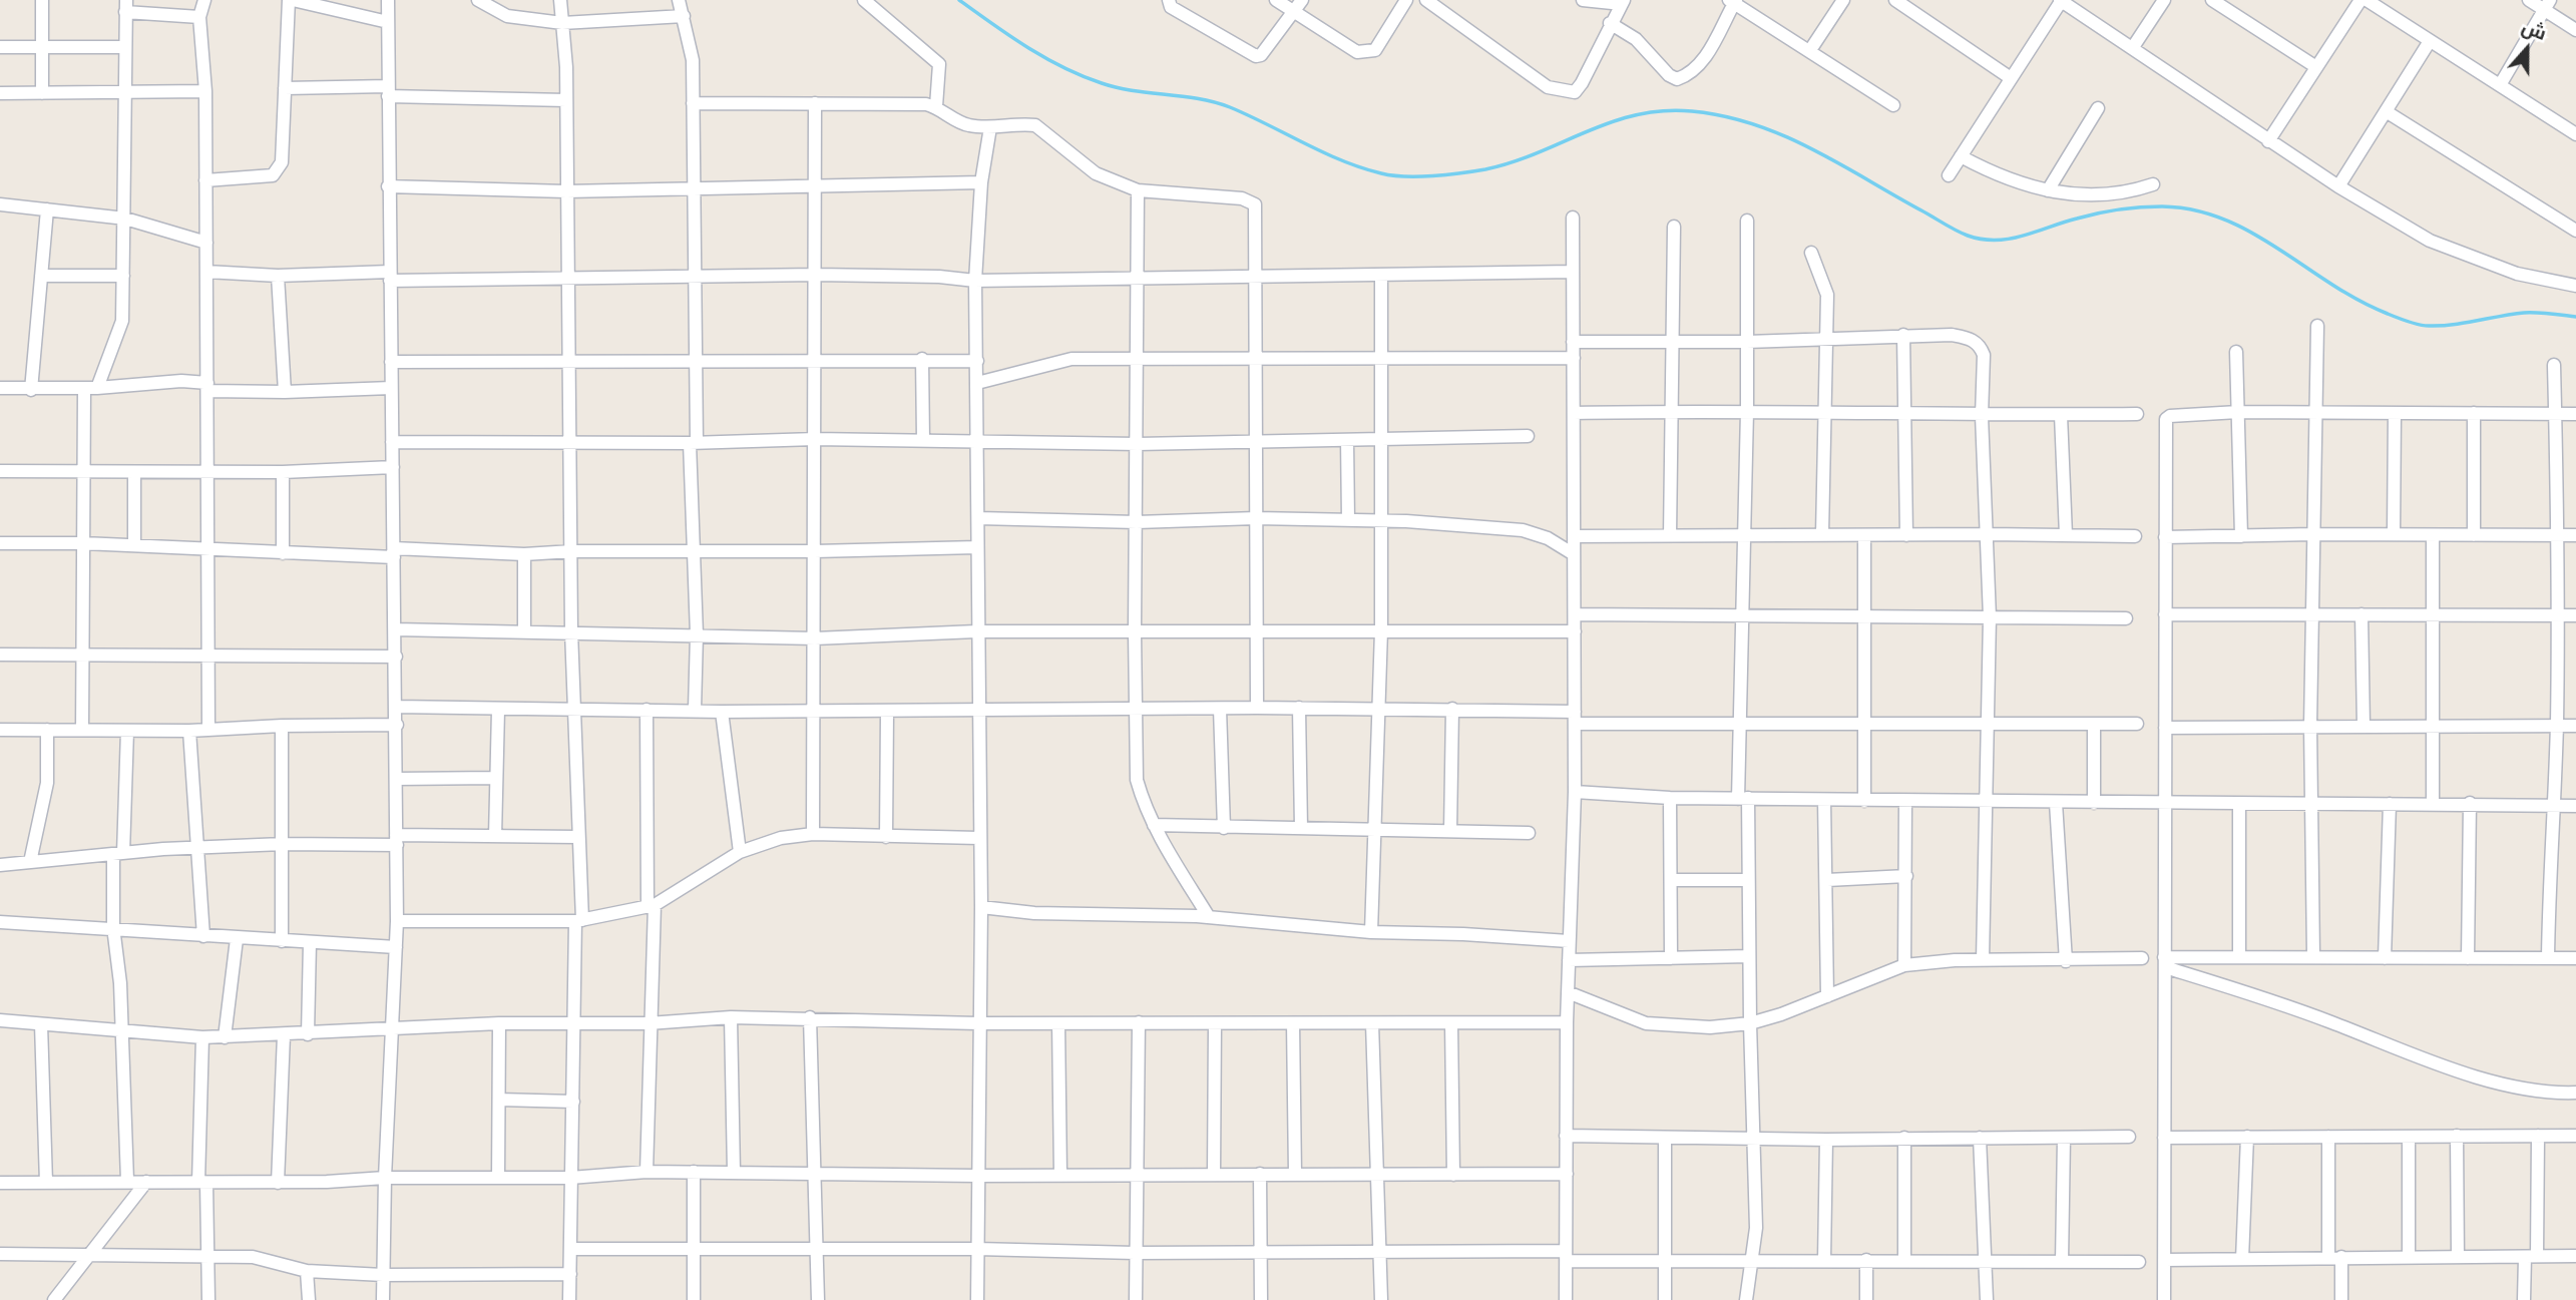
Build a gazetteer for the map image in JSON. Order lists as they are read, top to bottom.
{
  "north": "top"
}
